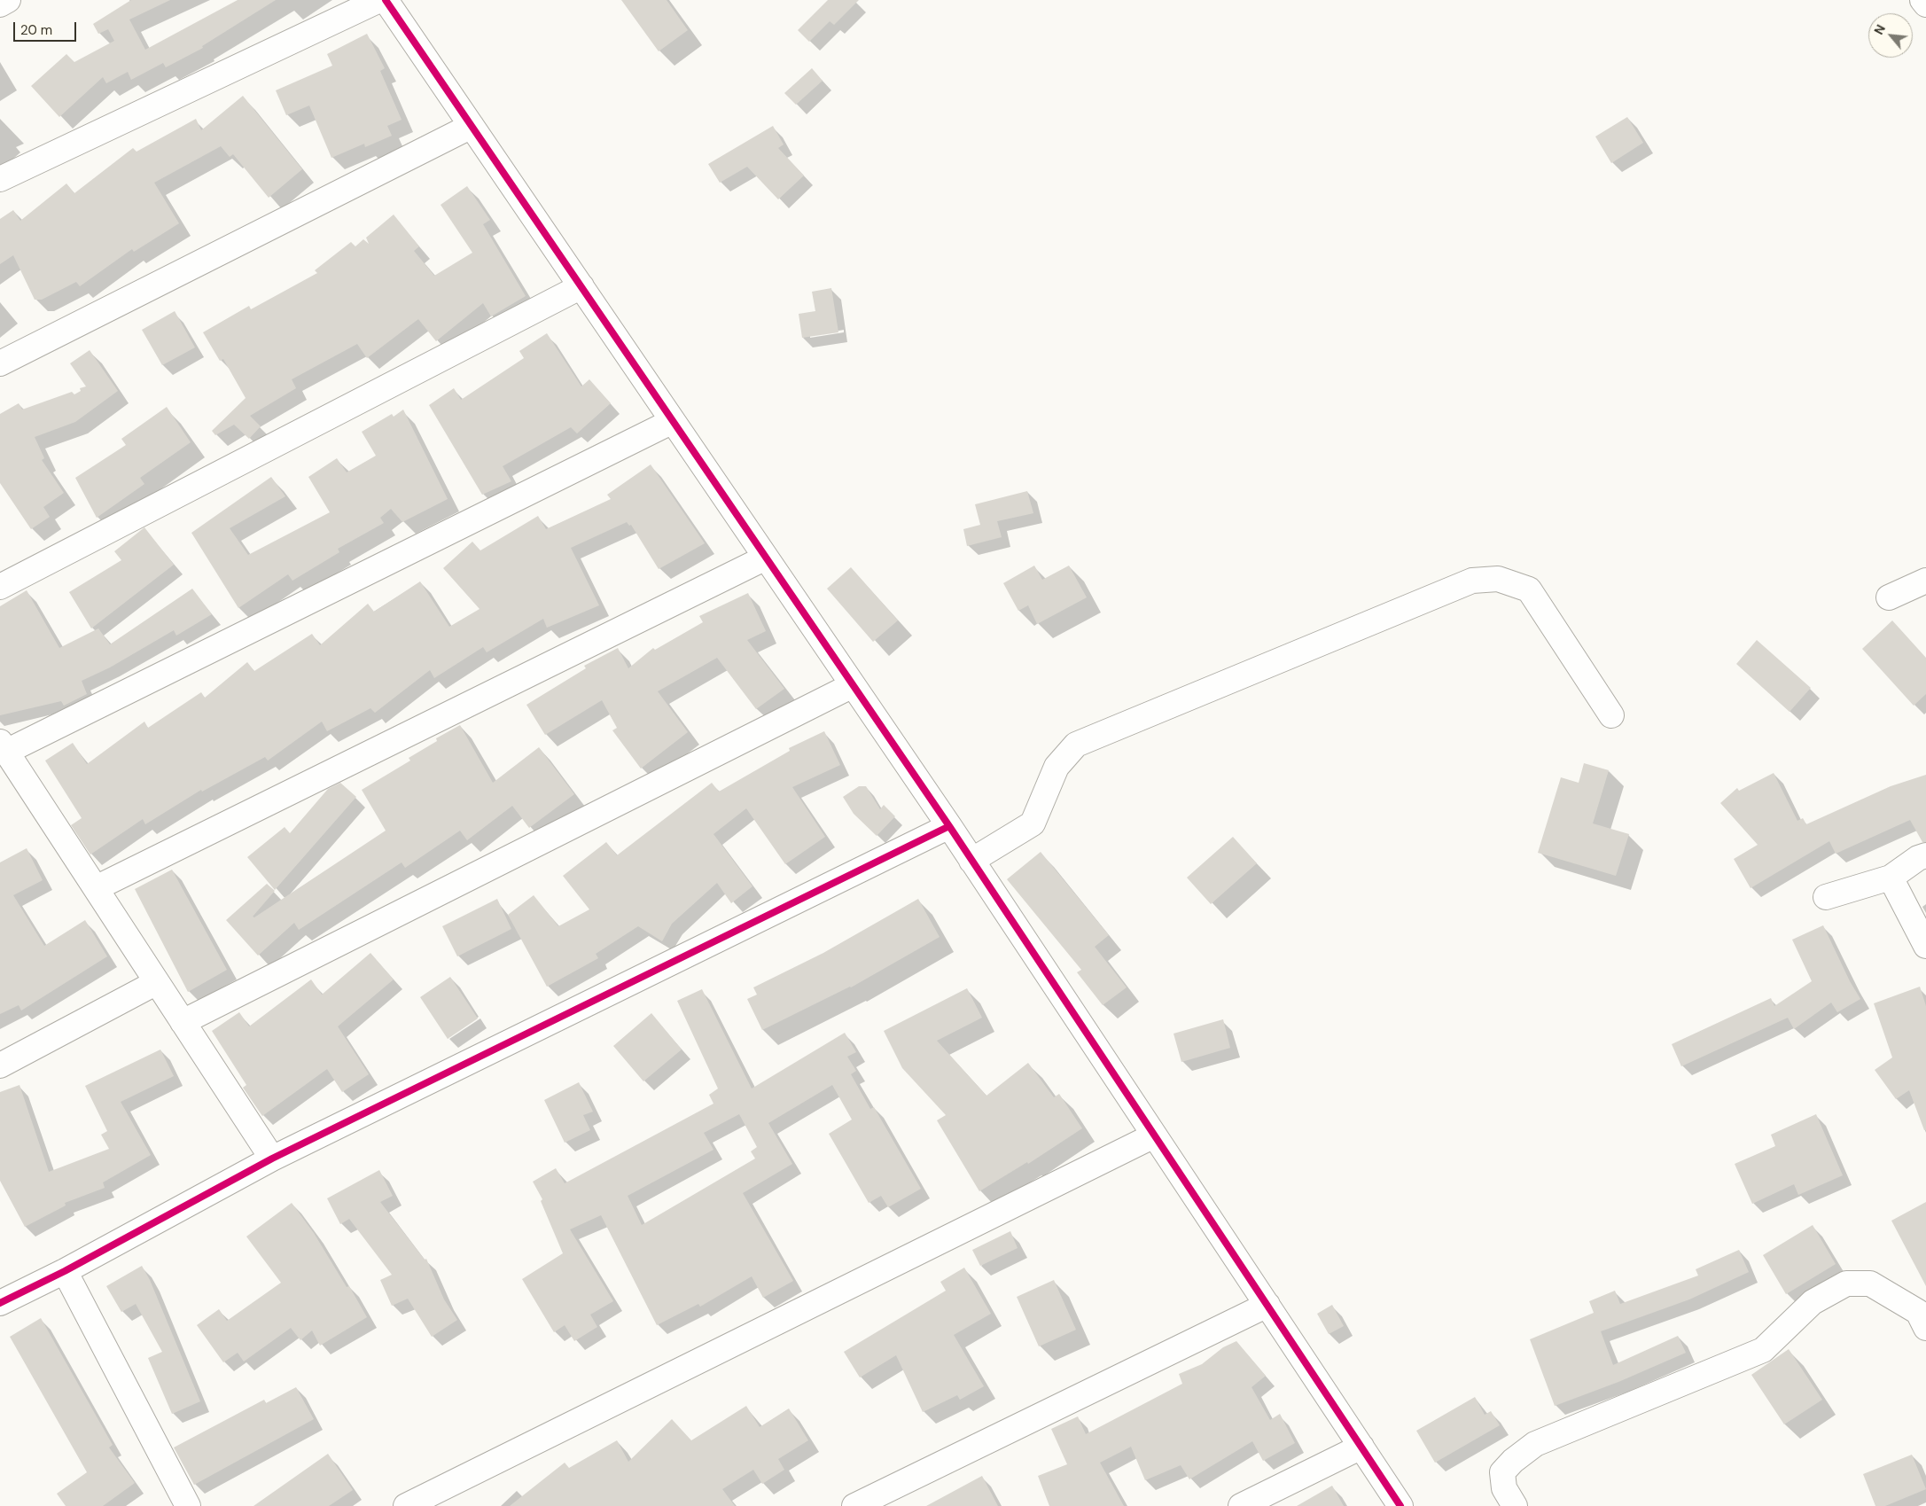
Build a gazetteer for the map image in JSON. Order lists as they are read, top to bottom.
{
  "scale_bar": "20 m",
  "north": "top left"
}
